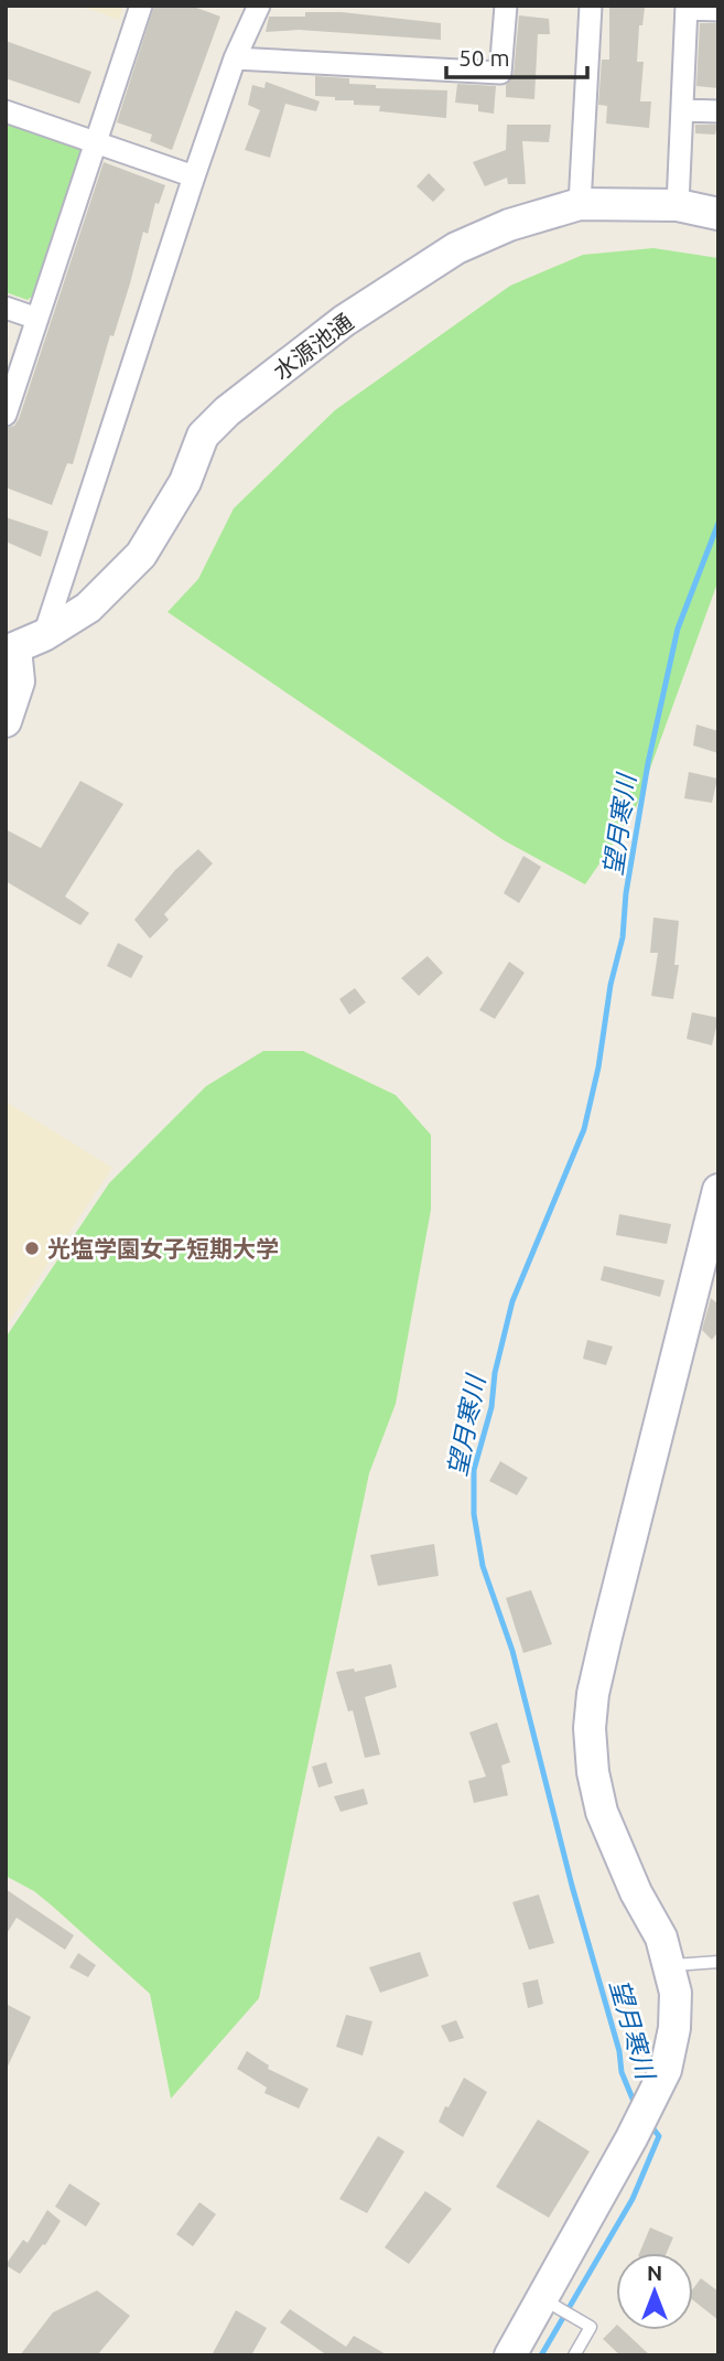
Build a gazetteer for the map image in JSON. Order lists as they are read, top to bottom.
{
  "streets": {
    "street": ["水源池通"]
  },
  "water": ["望月寒川"],
  "places": ["光塩学園女子短期大学"],
  "scale_bar": "50 m",
  "north": "top"
}
